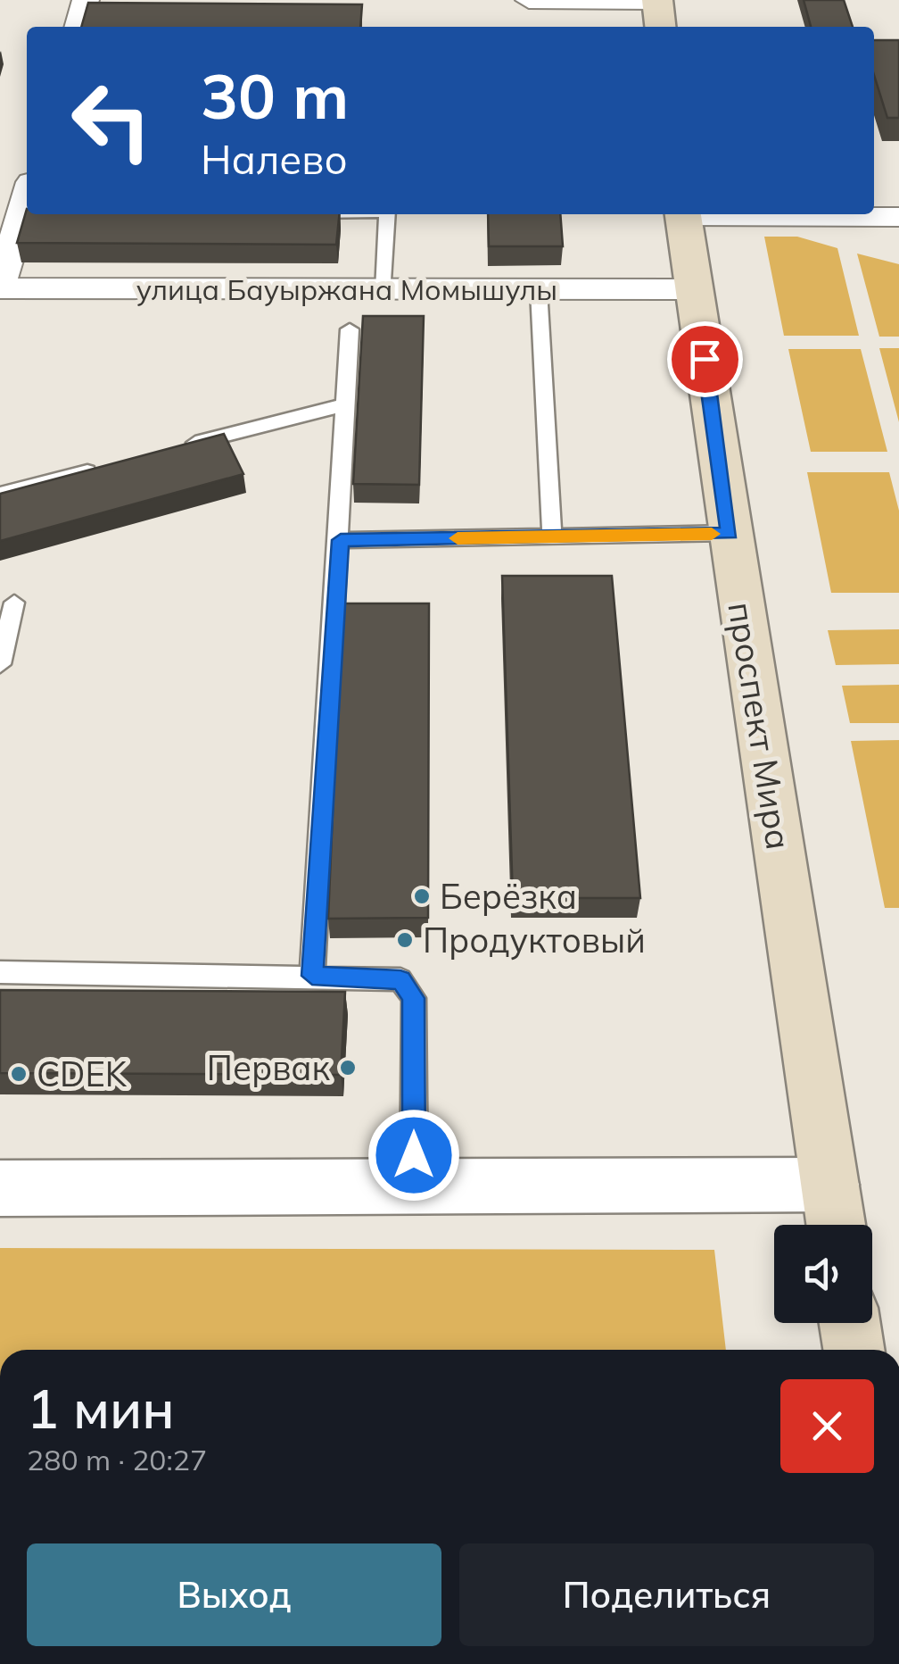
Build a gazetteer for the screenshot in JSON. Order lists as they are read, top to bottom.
{
  "streets": {
    "main road": ["проспект Мира"],
    "street": ["улица Бауыржана Момышулы"]
  },
  "crossings": [
    ["улица Бауыржана Момышулы", "проспект Мира"]
  ],
  "places": [
    "Берёзка",
    "Продуктовый",
    "Первак",
    "CDEK"
  ],
  "page": {
    "turn": ["30 m", "Налево"],
    "heading": ["1 мин", "280 m · 20:27"],
    "buttons": ["Выход", "Поделиться"]
  }
}
